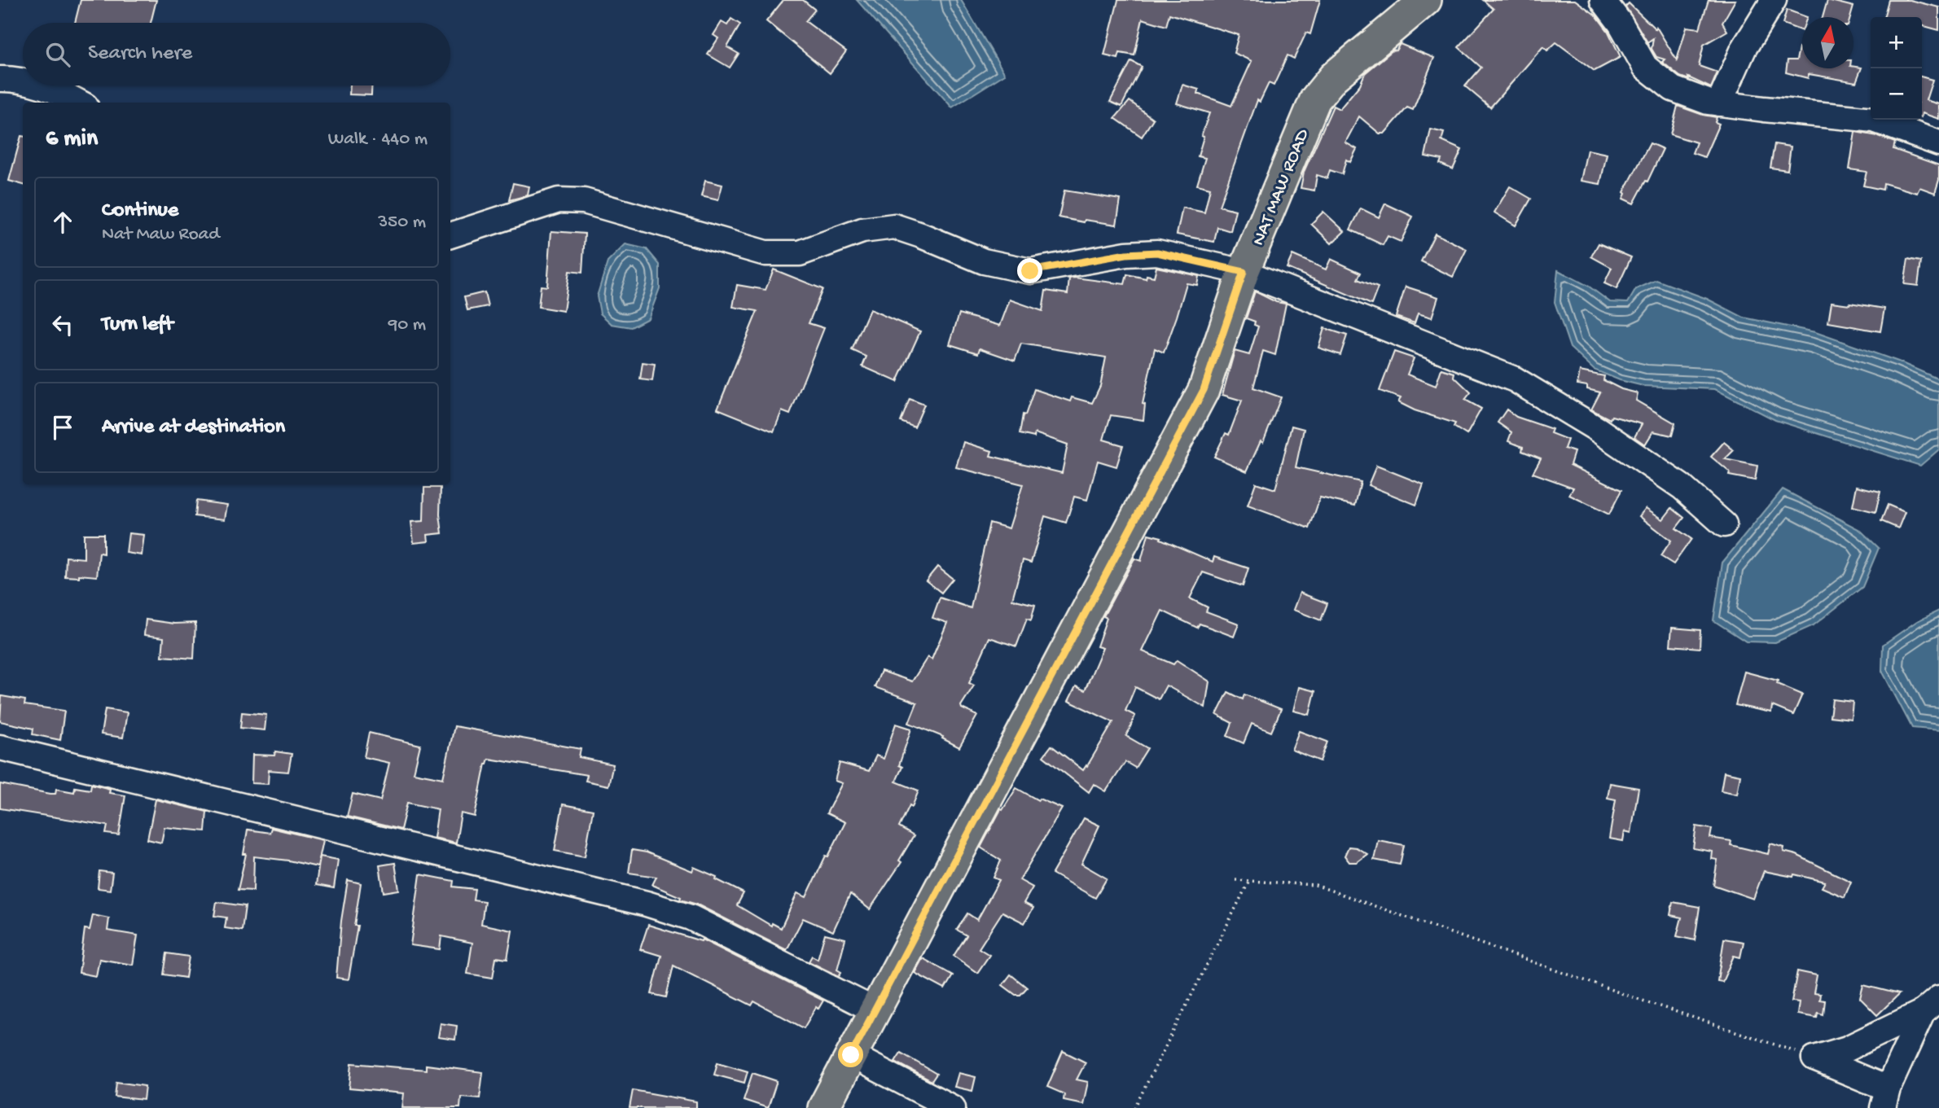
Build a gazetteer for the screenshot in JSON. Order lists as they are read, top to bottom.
{
  "streets": {
    "main road": ["NAT MAW ROAD"]
  },
  "north": "top",
  "page": {
    "map_buttons": ["+", "−"],
    "search": "Search here",
    "heading": ["6 min", "Walk · 440 m"],
    "list": [
      ["Continue", "Nat Maw Road", "350 m"],
      ["Turn left", "90 m"],
      "Arrive at destination"
    ]
  }
}
